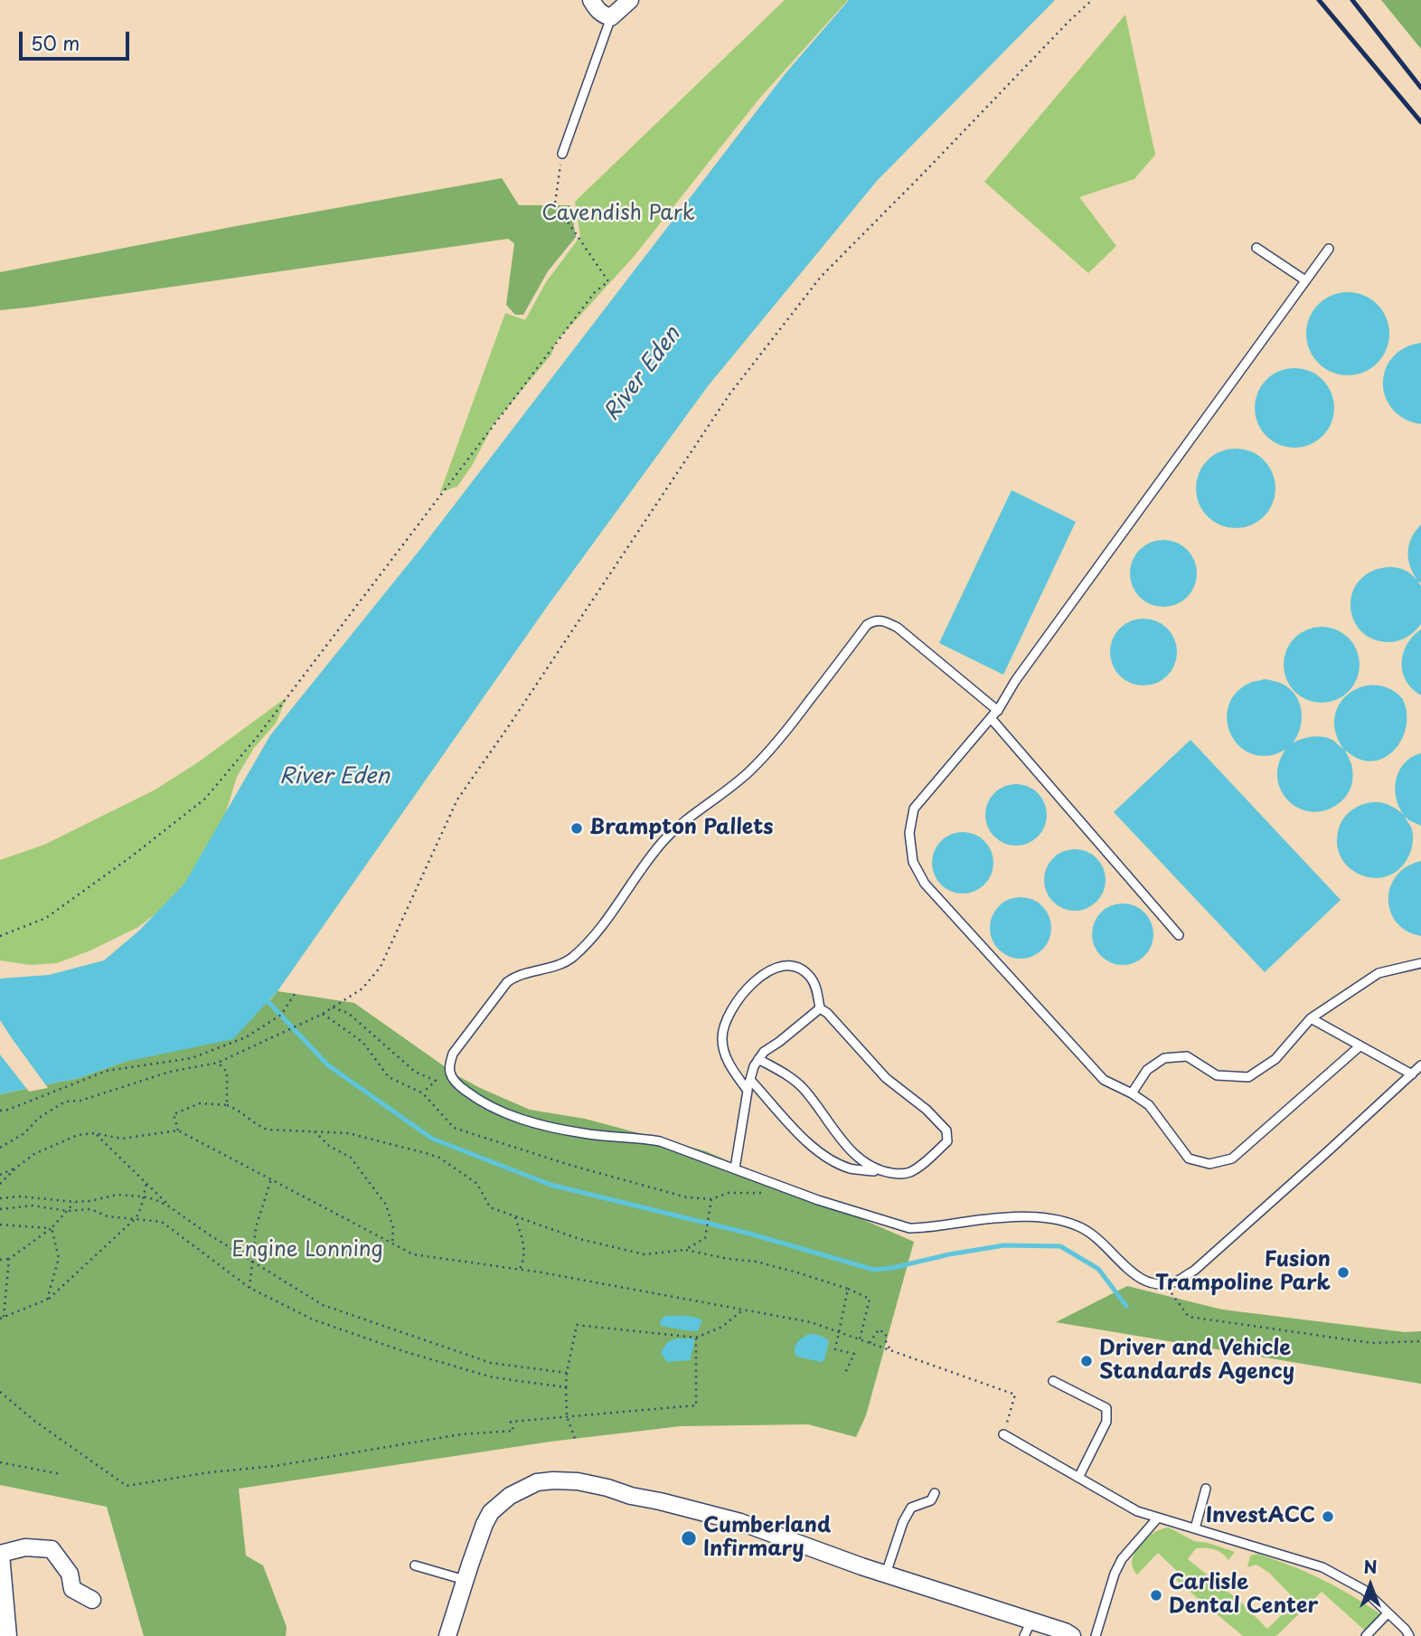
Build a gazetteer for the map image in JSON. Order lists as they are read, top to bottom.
{
  "water": ["River Eden"],
  "parks": ["Cavendish Park", "Engine Lonning"],
  "places": [
    "Brampton Pallets",
    "Fusion Trampoline Park",
    "Driver and Vehicle Standards Agency",
    "InvestACC",
    "Cumberland Infirmary",
    "Carlisle Dental Center"
  ],
  "scale_bar": "50 m",
  "north": "top"
}
